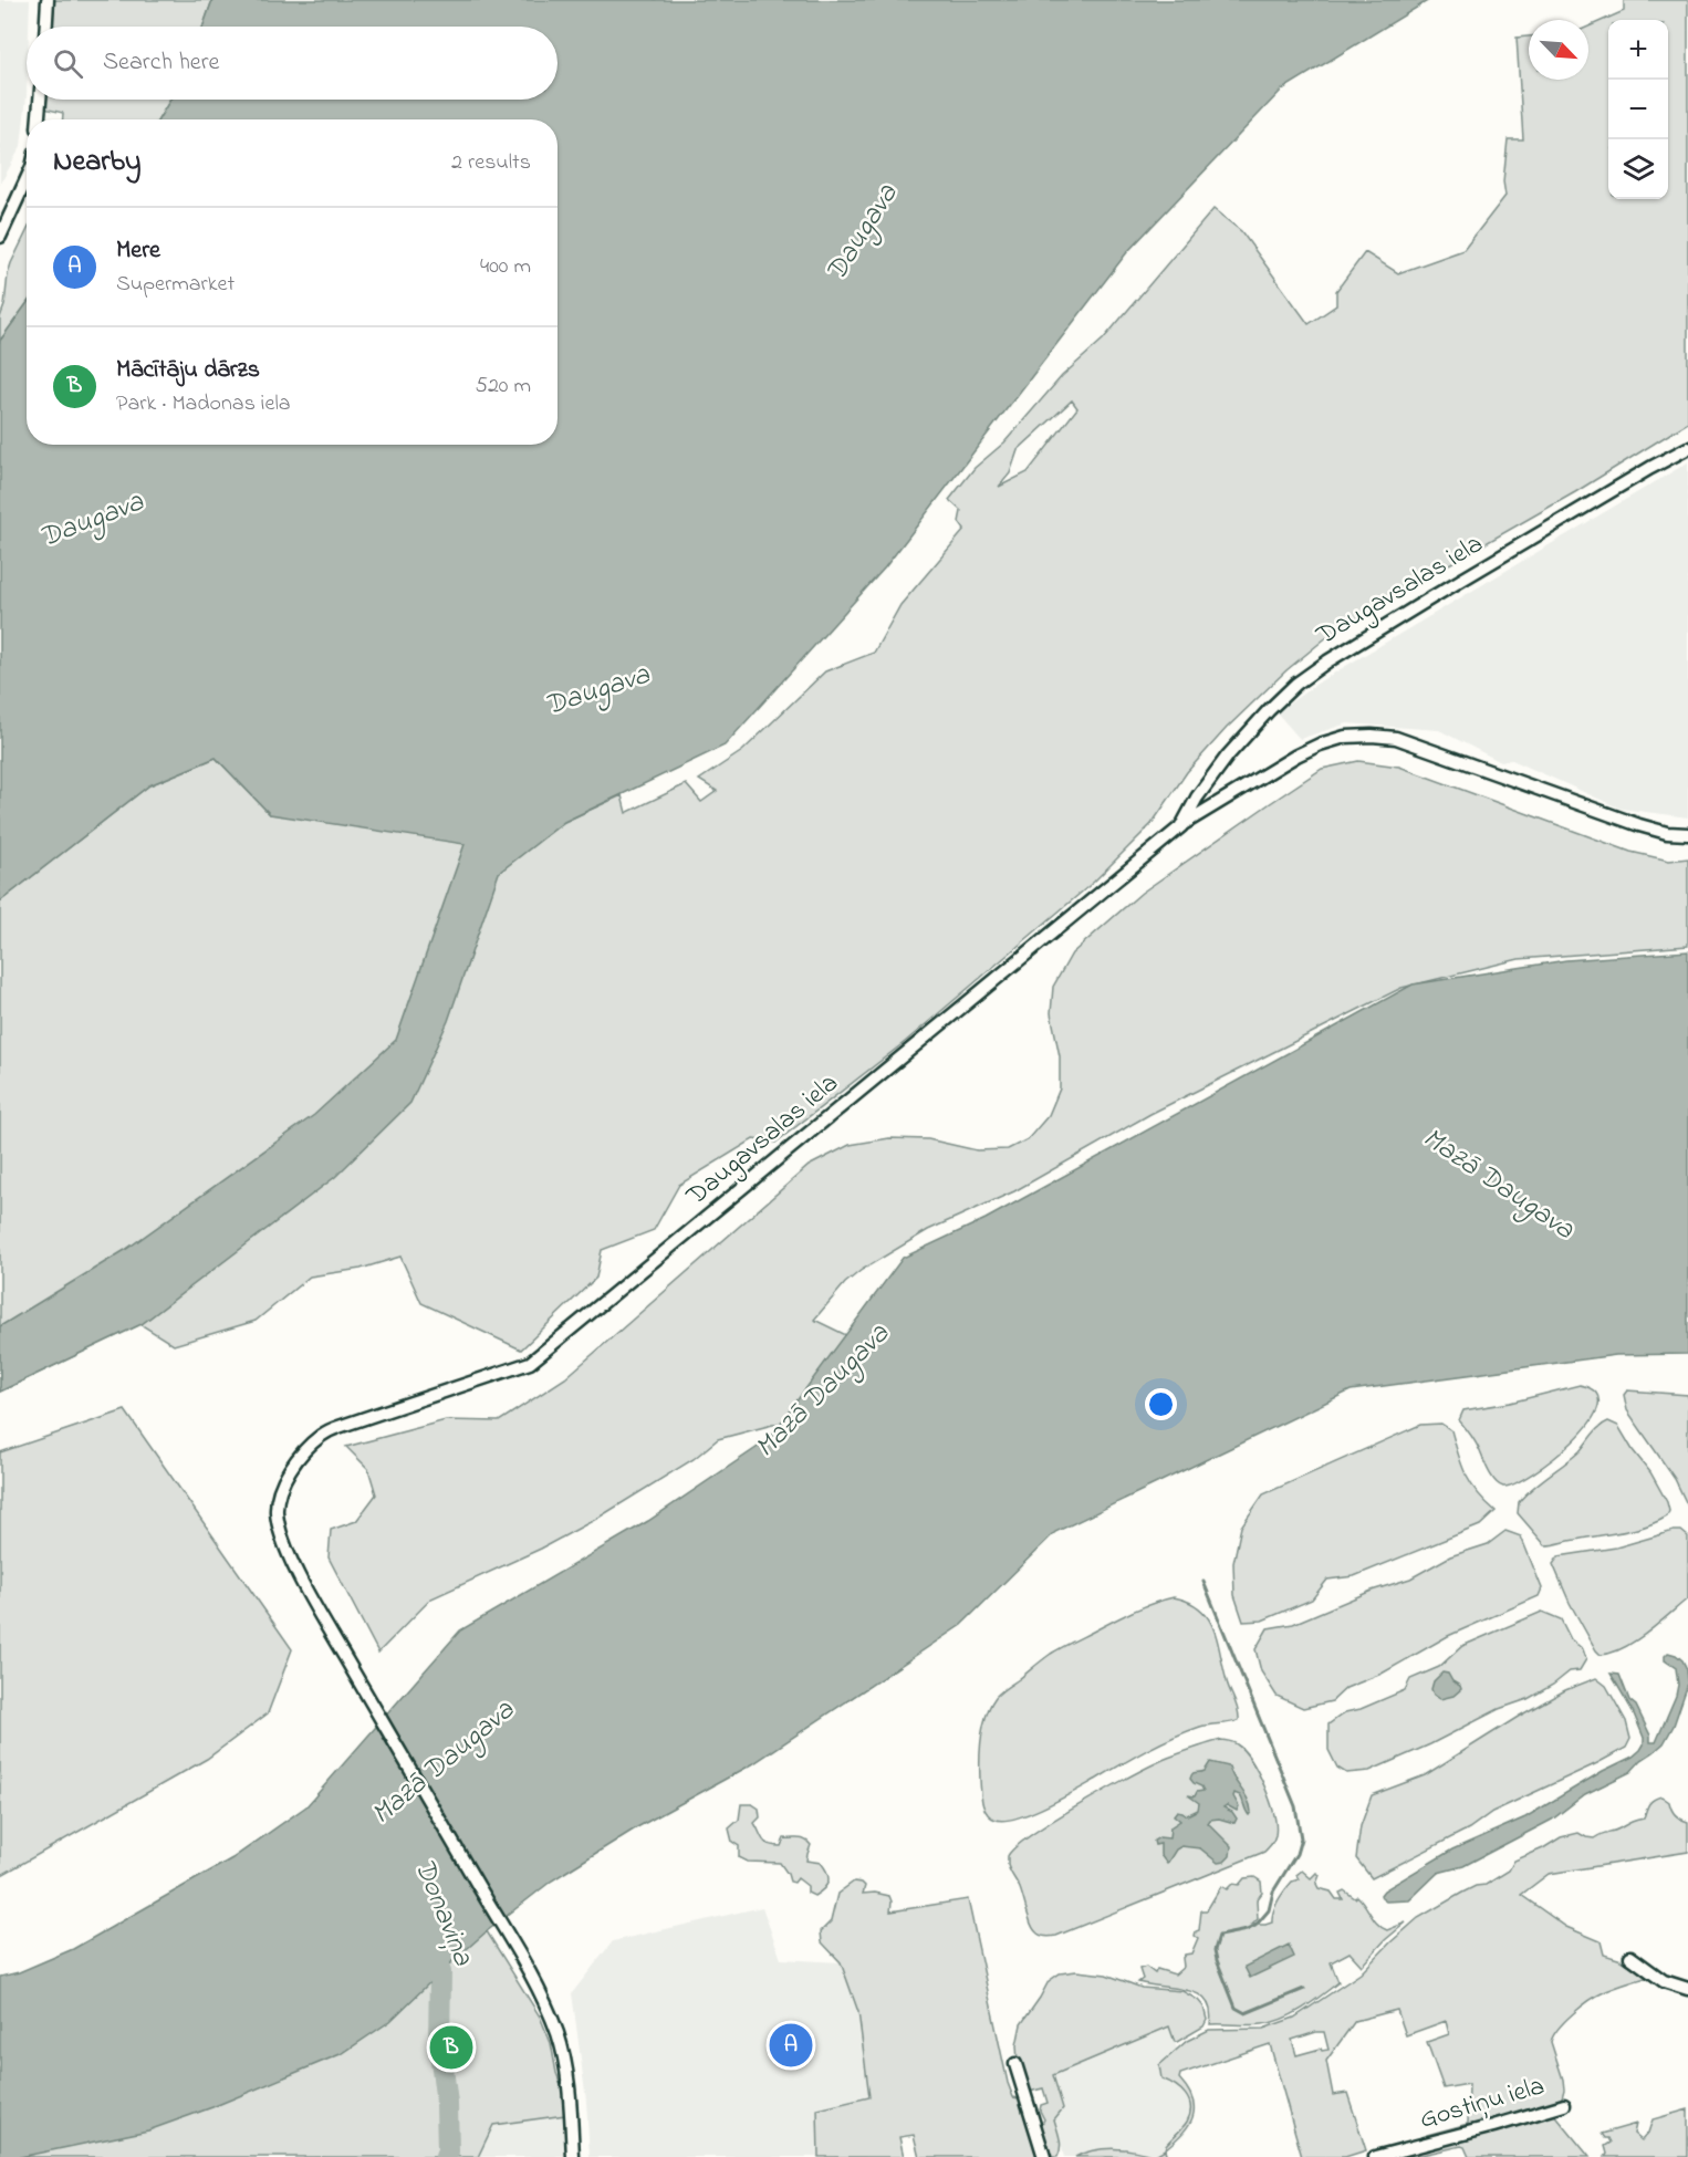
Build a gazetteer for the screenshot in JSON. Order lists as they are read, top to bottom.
{
  "streets": {
    "street": ["Daugavsalas iela", "Gostiņu iela"]
  },
  "water": ["Daugava", "Mazā Daugava", "Donaviņa"],
  "north": "bottom right",
  "page": {
    "map_buttons": ["+", "−"],
    "search": "Search here",
    "heading": ["Nearby", "2 results"],
    "list": [
      {
        "mark": "A",
        "name": "Mere",
        "note": "Supermarket",
        "value": "400 m"
      },
      {
        "mark": "B",
        "name": "Mācītāju dārzs",
        "note": "Park · Madonas iela",
        "value": "520 m"
      }
    ],
    "pins": ["A", "B"]
  }
}
